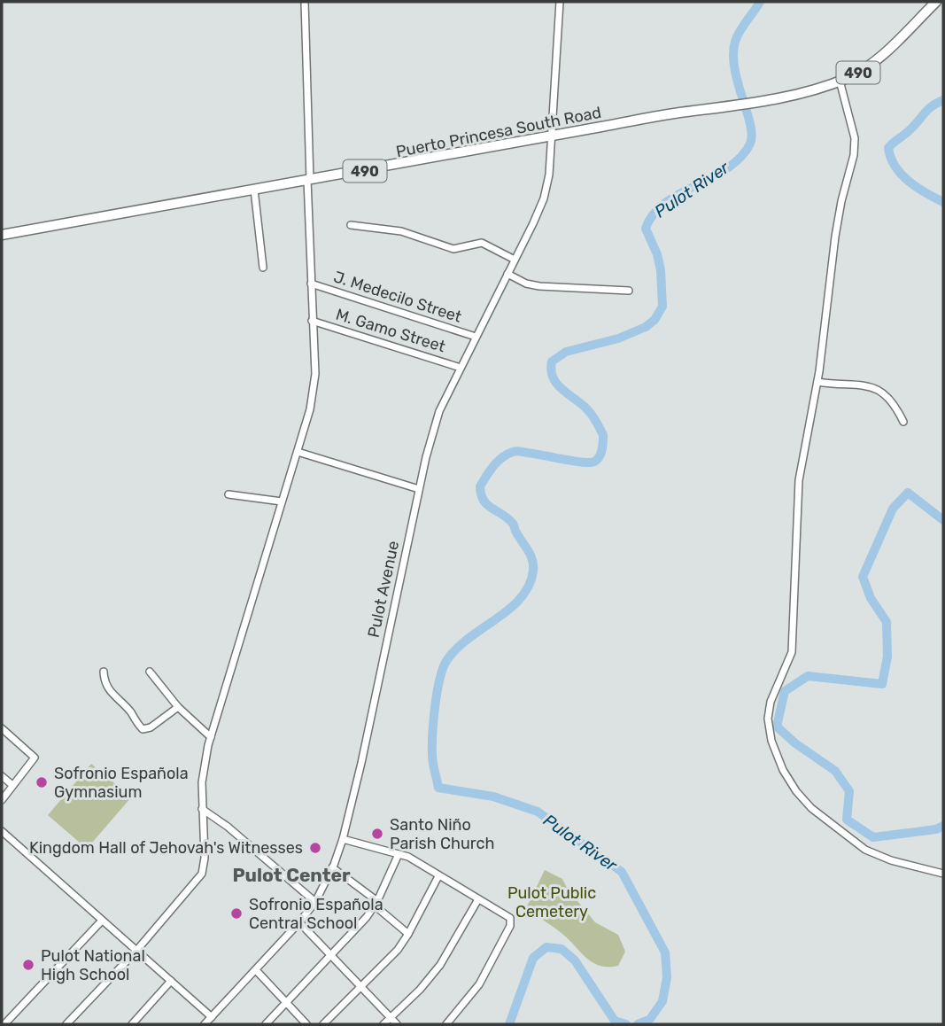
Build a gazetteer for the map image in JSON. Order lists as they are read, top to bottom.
{
  "streets": {
    "main road": ["490", "Puerto Princesa South Road"],
    "street": ["J. Medecilo Street", "M. Gamo Street", "Pulot Avenue"]
  },
  "crossings": [
    ["Puerto Princesa South Road", "Pulot Avenue"],
    ["J. Medecilo Street", "Pulot Avenue"],
    ["M. Gamo Street", "Pulot Avenue"]
  ],
  "districts": ["Pulot Center"],
  "water": ["Pulot River"],
  "parks": ["Pulot Public Cemetery"],
  "places": [
    "Sofronio Española Gymnasium",
    "Santo Niño Parish Church",
    "Kingdom Hall of Jehovah's Witnesses",
    "Sofronio Española Central School",
    "Pulot National High School"
  ]
}
